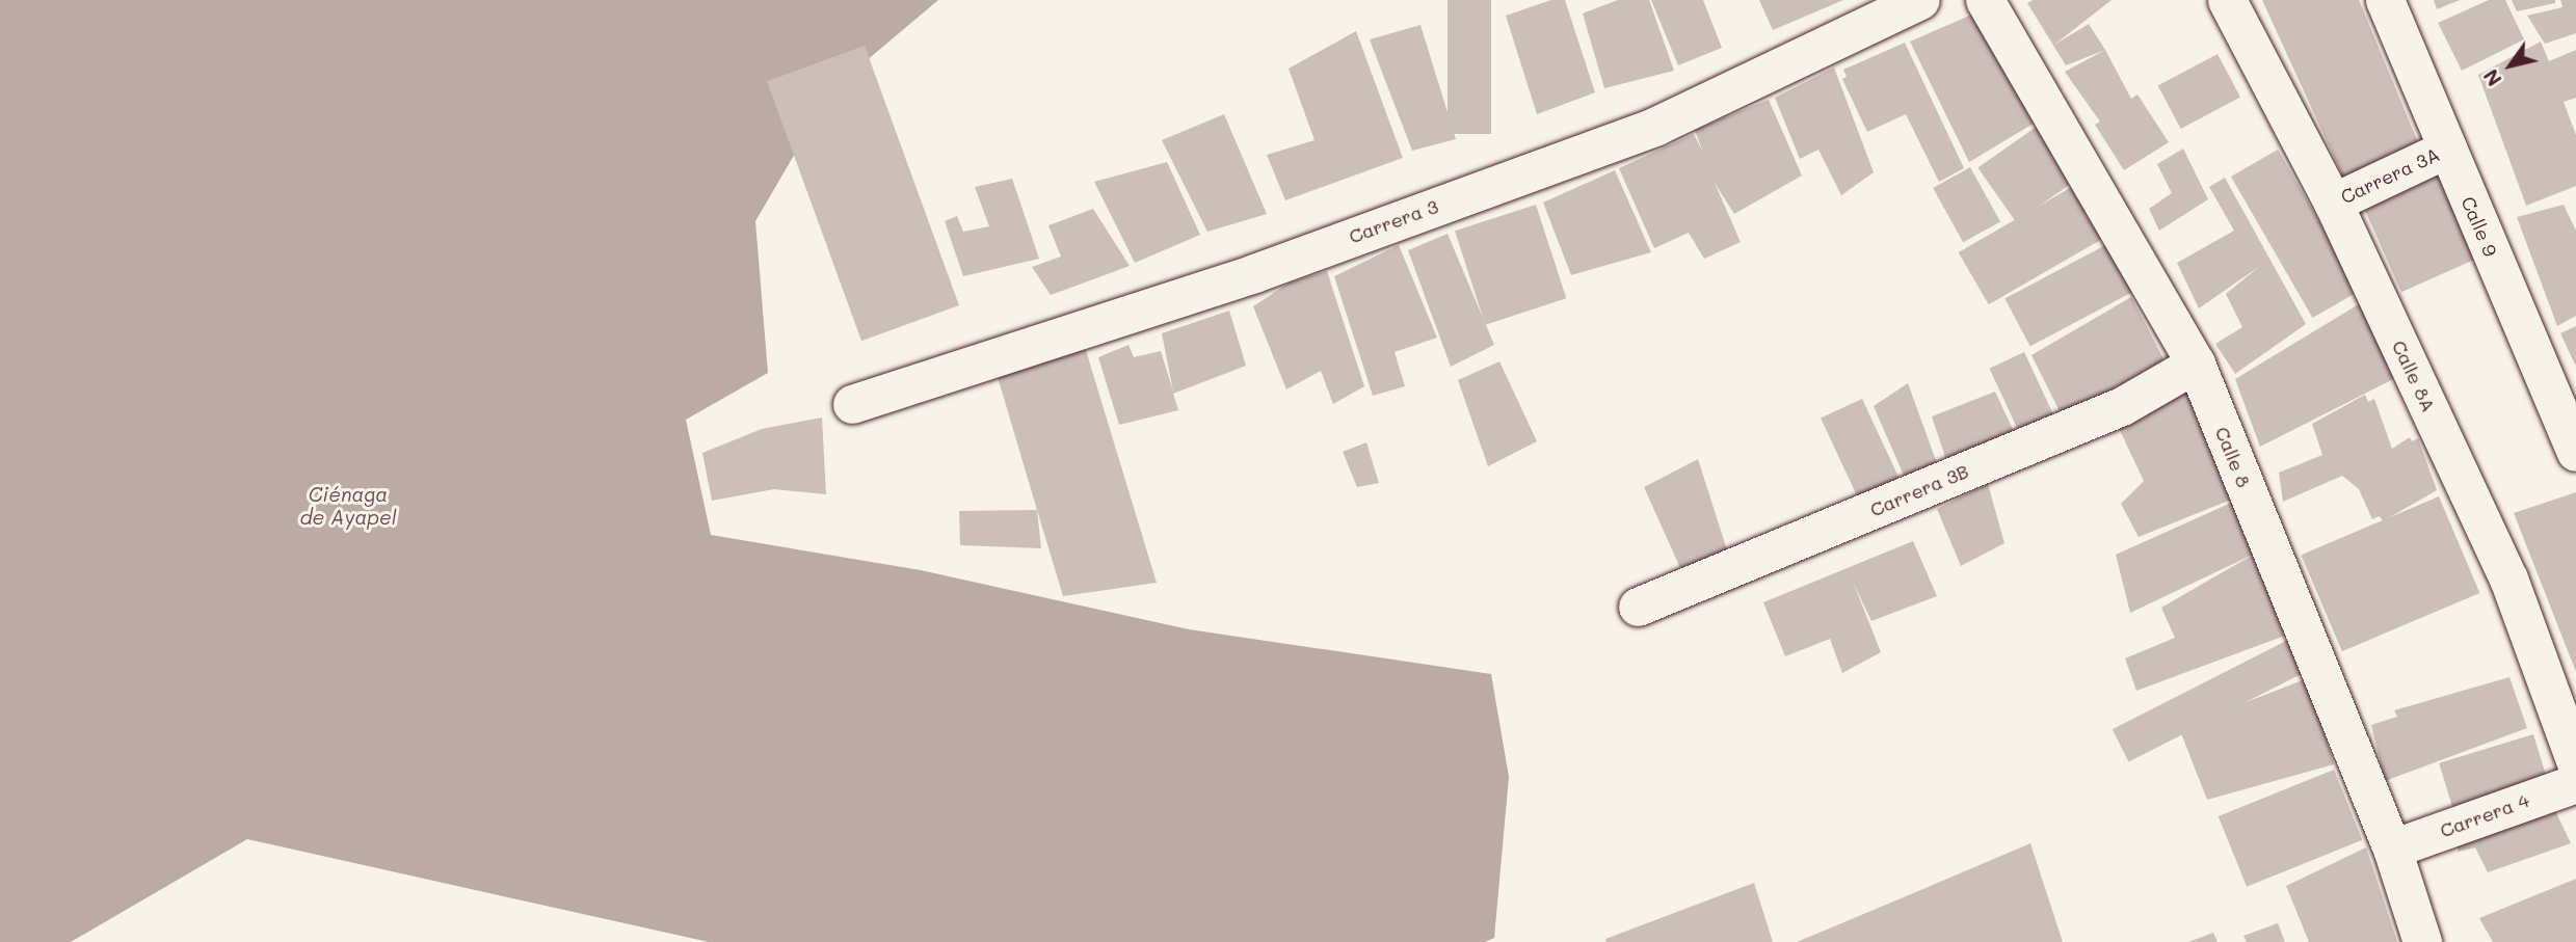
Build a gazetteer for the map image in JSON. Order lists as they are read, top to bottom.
{
  "streets": {
    "street": [
      "Carrera 3A",
      "Carrera 3",
      "Calle 9",
      "Calle 8A",
      "Calle 8",
      "Carrera 3B",
      "Carrera 4"
    ]
  },
  "crossings": [
    ["Carrera 3A", "Calle 9"],
    ["Carrera 3A", "Calle 8A"],
    ["Calle 8", "Carrera 3B"],
    ["Calle 8", "Carrera 4"]
  ],
  "water": ["Ciénaga de Ayapel"],
  "north": "bottom left"
}
